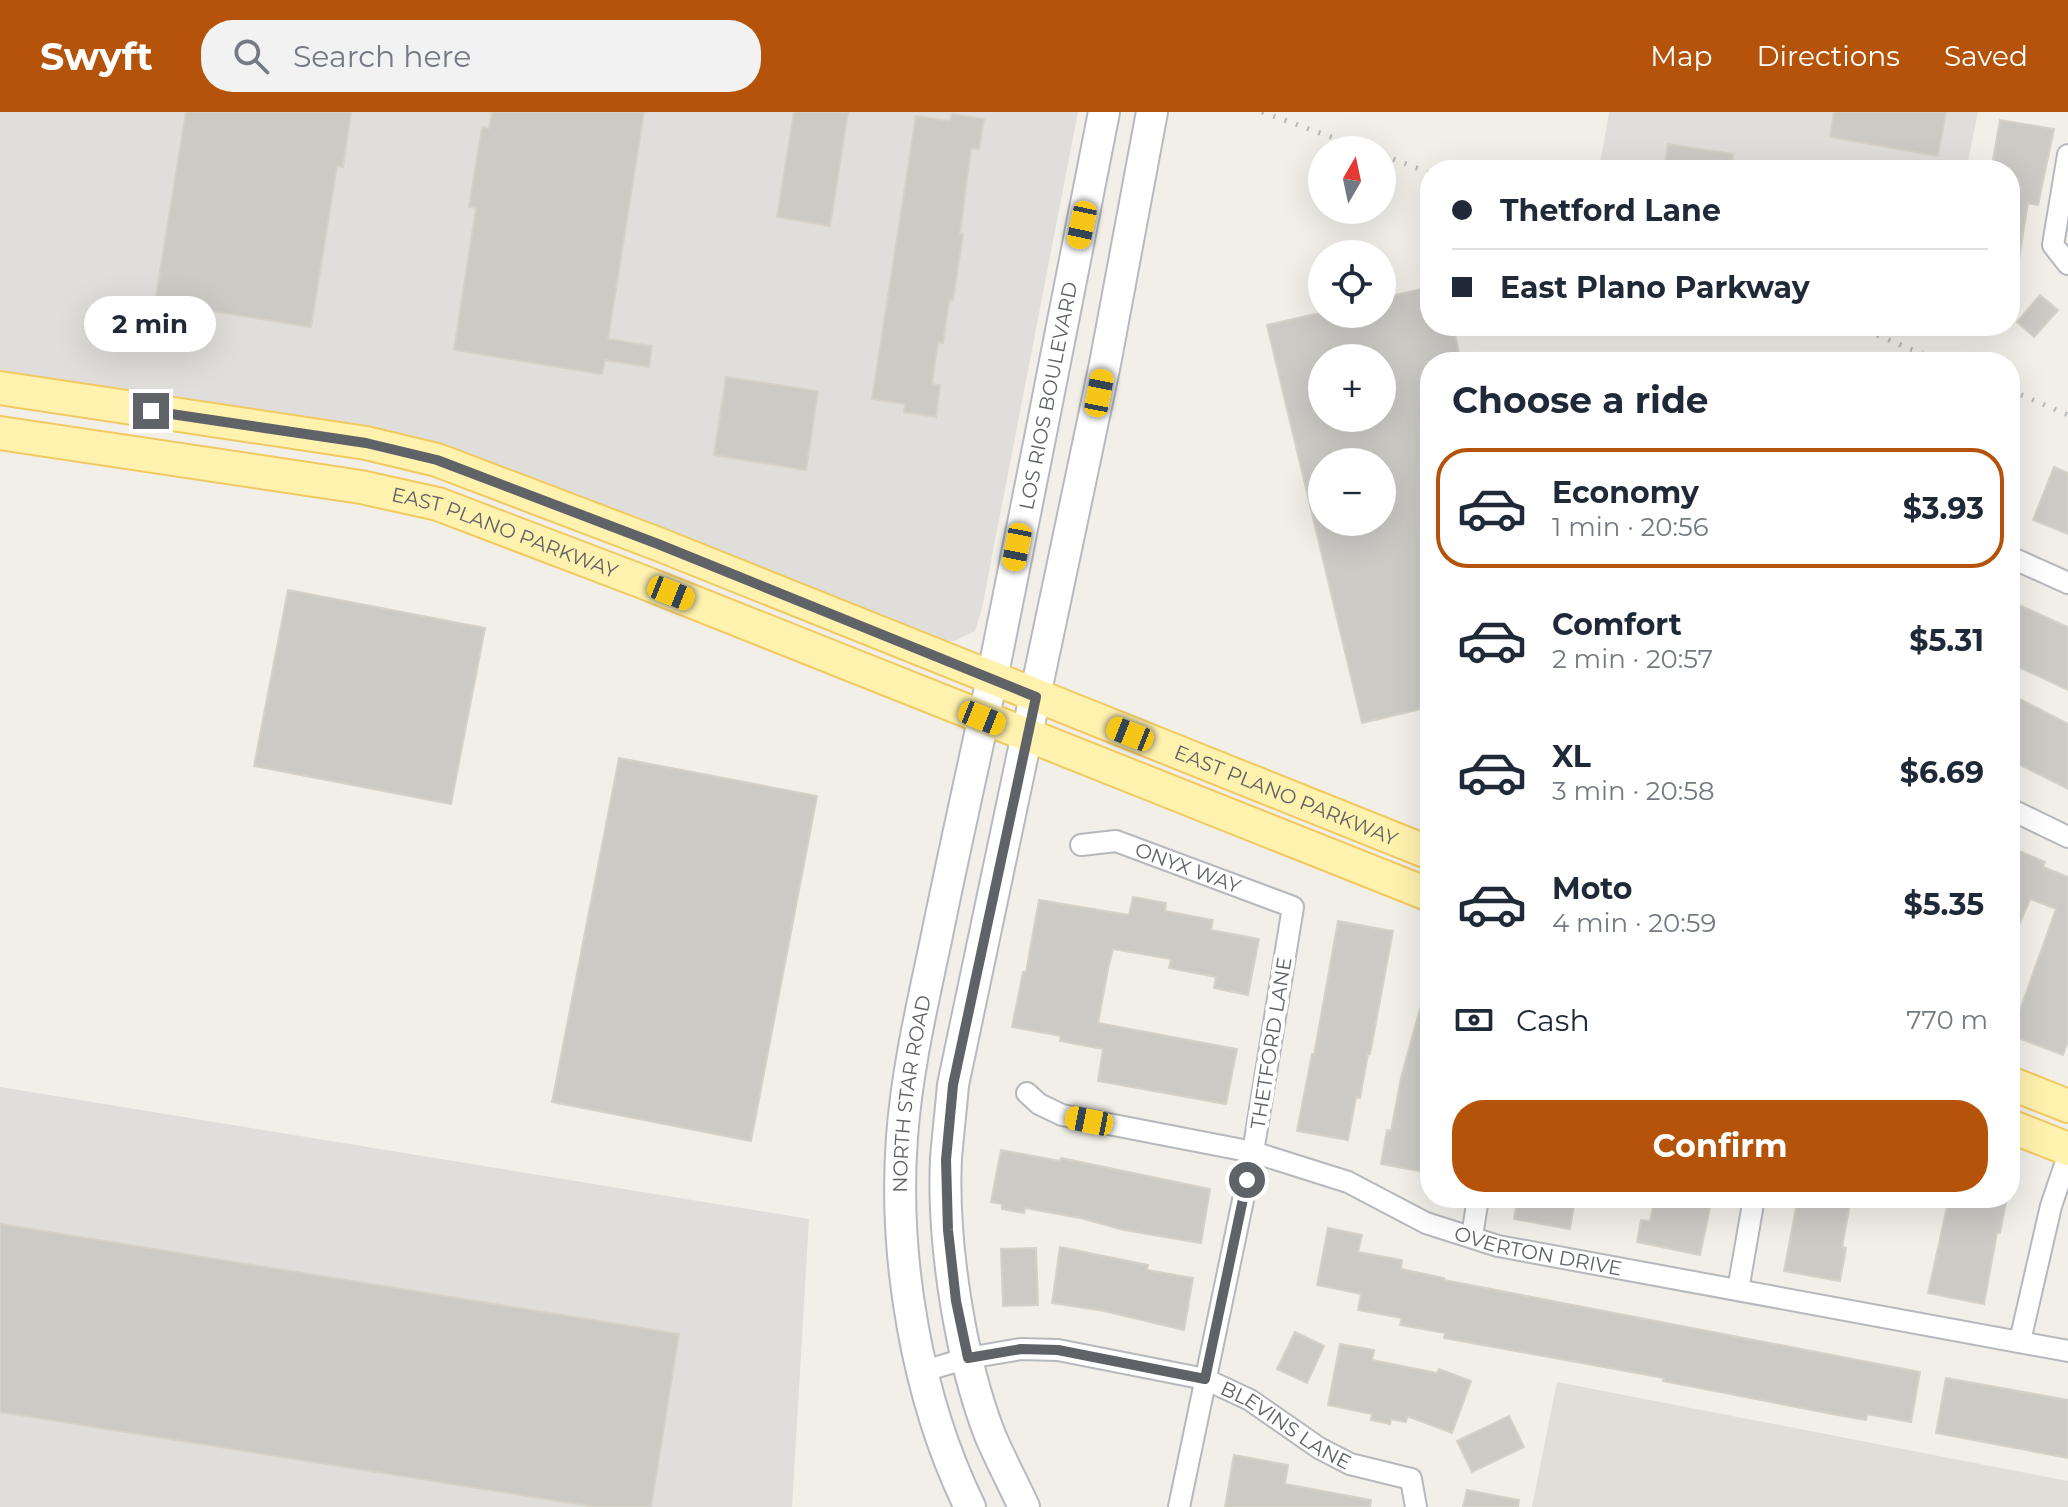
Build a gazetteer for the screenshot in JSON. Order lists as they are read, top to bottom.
{
  "streets": {
    "main road": ["LOS RIOS BOULEVARD", "EAST PLANO PARKWAY", "NORTH STAR ROAD"],
    "street": [
      "ONYX WAY",
      "THETFORD LANE",
      "OVERTON DRIVE",
      "BLEVINS LANE"
    ]
  },
  "crossings": [
    ["LOS RIOS BOULEVARD", "EAST PLANO PARKWAY"],
    ["LOS RIOS BOULEVARD", "NORTH STAR ROAD"],
    ["EAST PLANO PARKWAY", "NORTH STAR ROAD"],
    ["ONYX WAY", "THETFORD LANE"],
    ["THETFORD LANE", "OVERTON DRIVE"],
    ["THETFORD LANE", "BLEVINS LANE"],
    ["NORTH STAR ROAD", "BLEVINS LANE"]
  ],
  "north": "top",
  "page": {
    "header": "Swyft",
    "search": "Search here",
    "nav": ["Map", "Directions", "Saved"],
    "map_buttons": ["+", "−"],
    "banner": ["Thetford Lane", "East Plano Parkway"],
    "bubble": "2 min",
    "heading": "Choose a ride",
    "list": [
      {
        "name": "Economy",
        "note": "1 min · 20:56",
        "value": "$3.93"
      },
      {
        "name": "Comfort",
        "note": "2 min · 20:57",
        "value": "$5.31"
      },
      {
        "name": "XL",
        "note": "3 min · 20:58",
        "value": "$6.69"
      },
      {
        "name": "Moto",
        "note": "4 min · 20:59",
        "value": "$5.35"
      }
    ],
    "pay": ["Cash", "770 m"],
    "buttons": "Confirm"
  }
}
